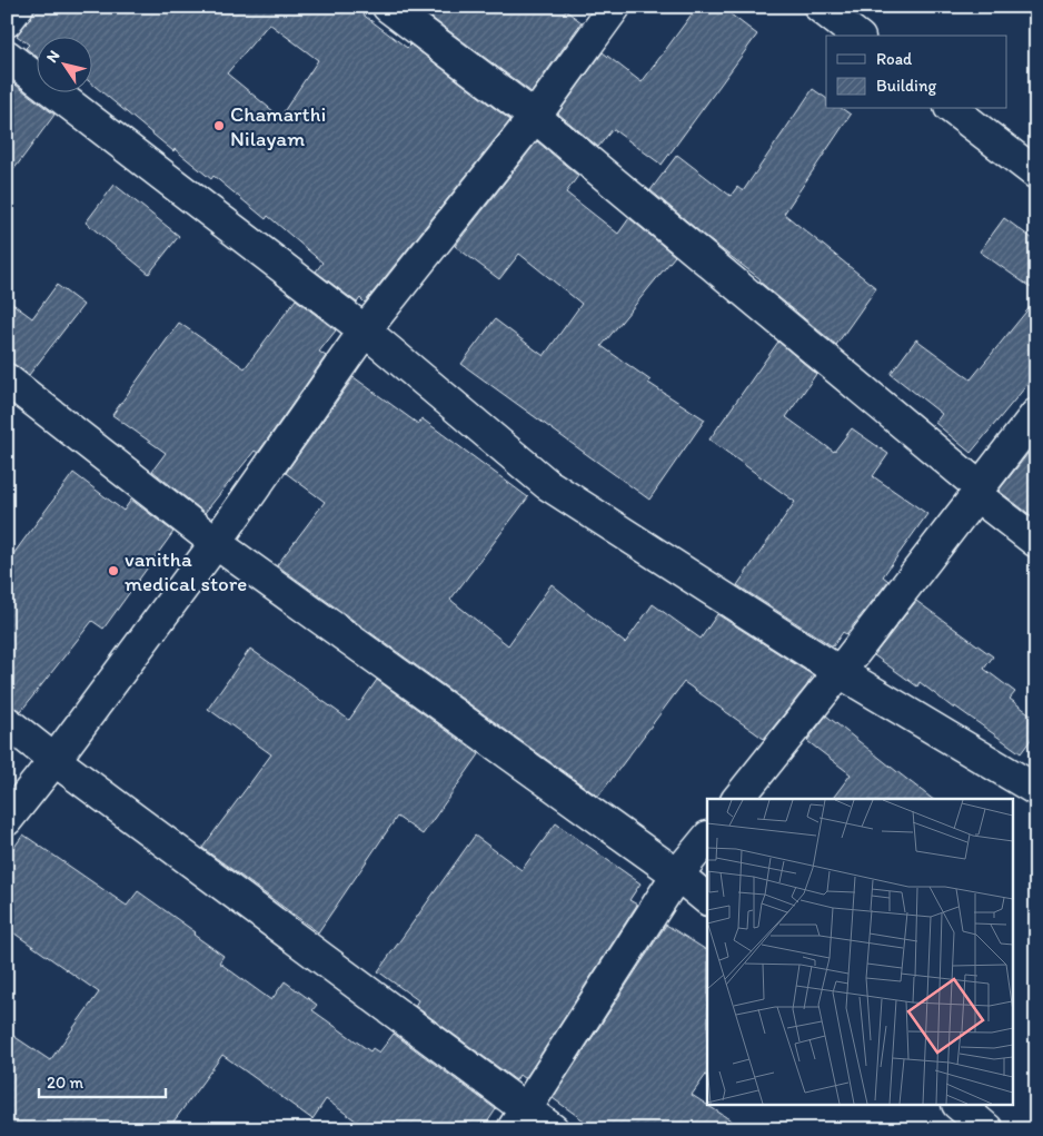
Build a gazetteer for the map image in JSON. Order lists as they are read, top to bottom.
{
  "places": ["Chamarthi Nilayam", "vanitha medical store"],
  "legend": ["Road", "Building"],
  "scale_bar": "20 m",
  "north": "top left"
}
